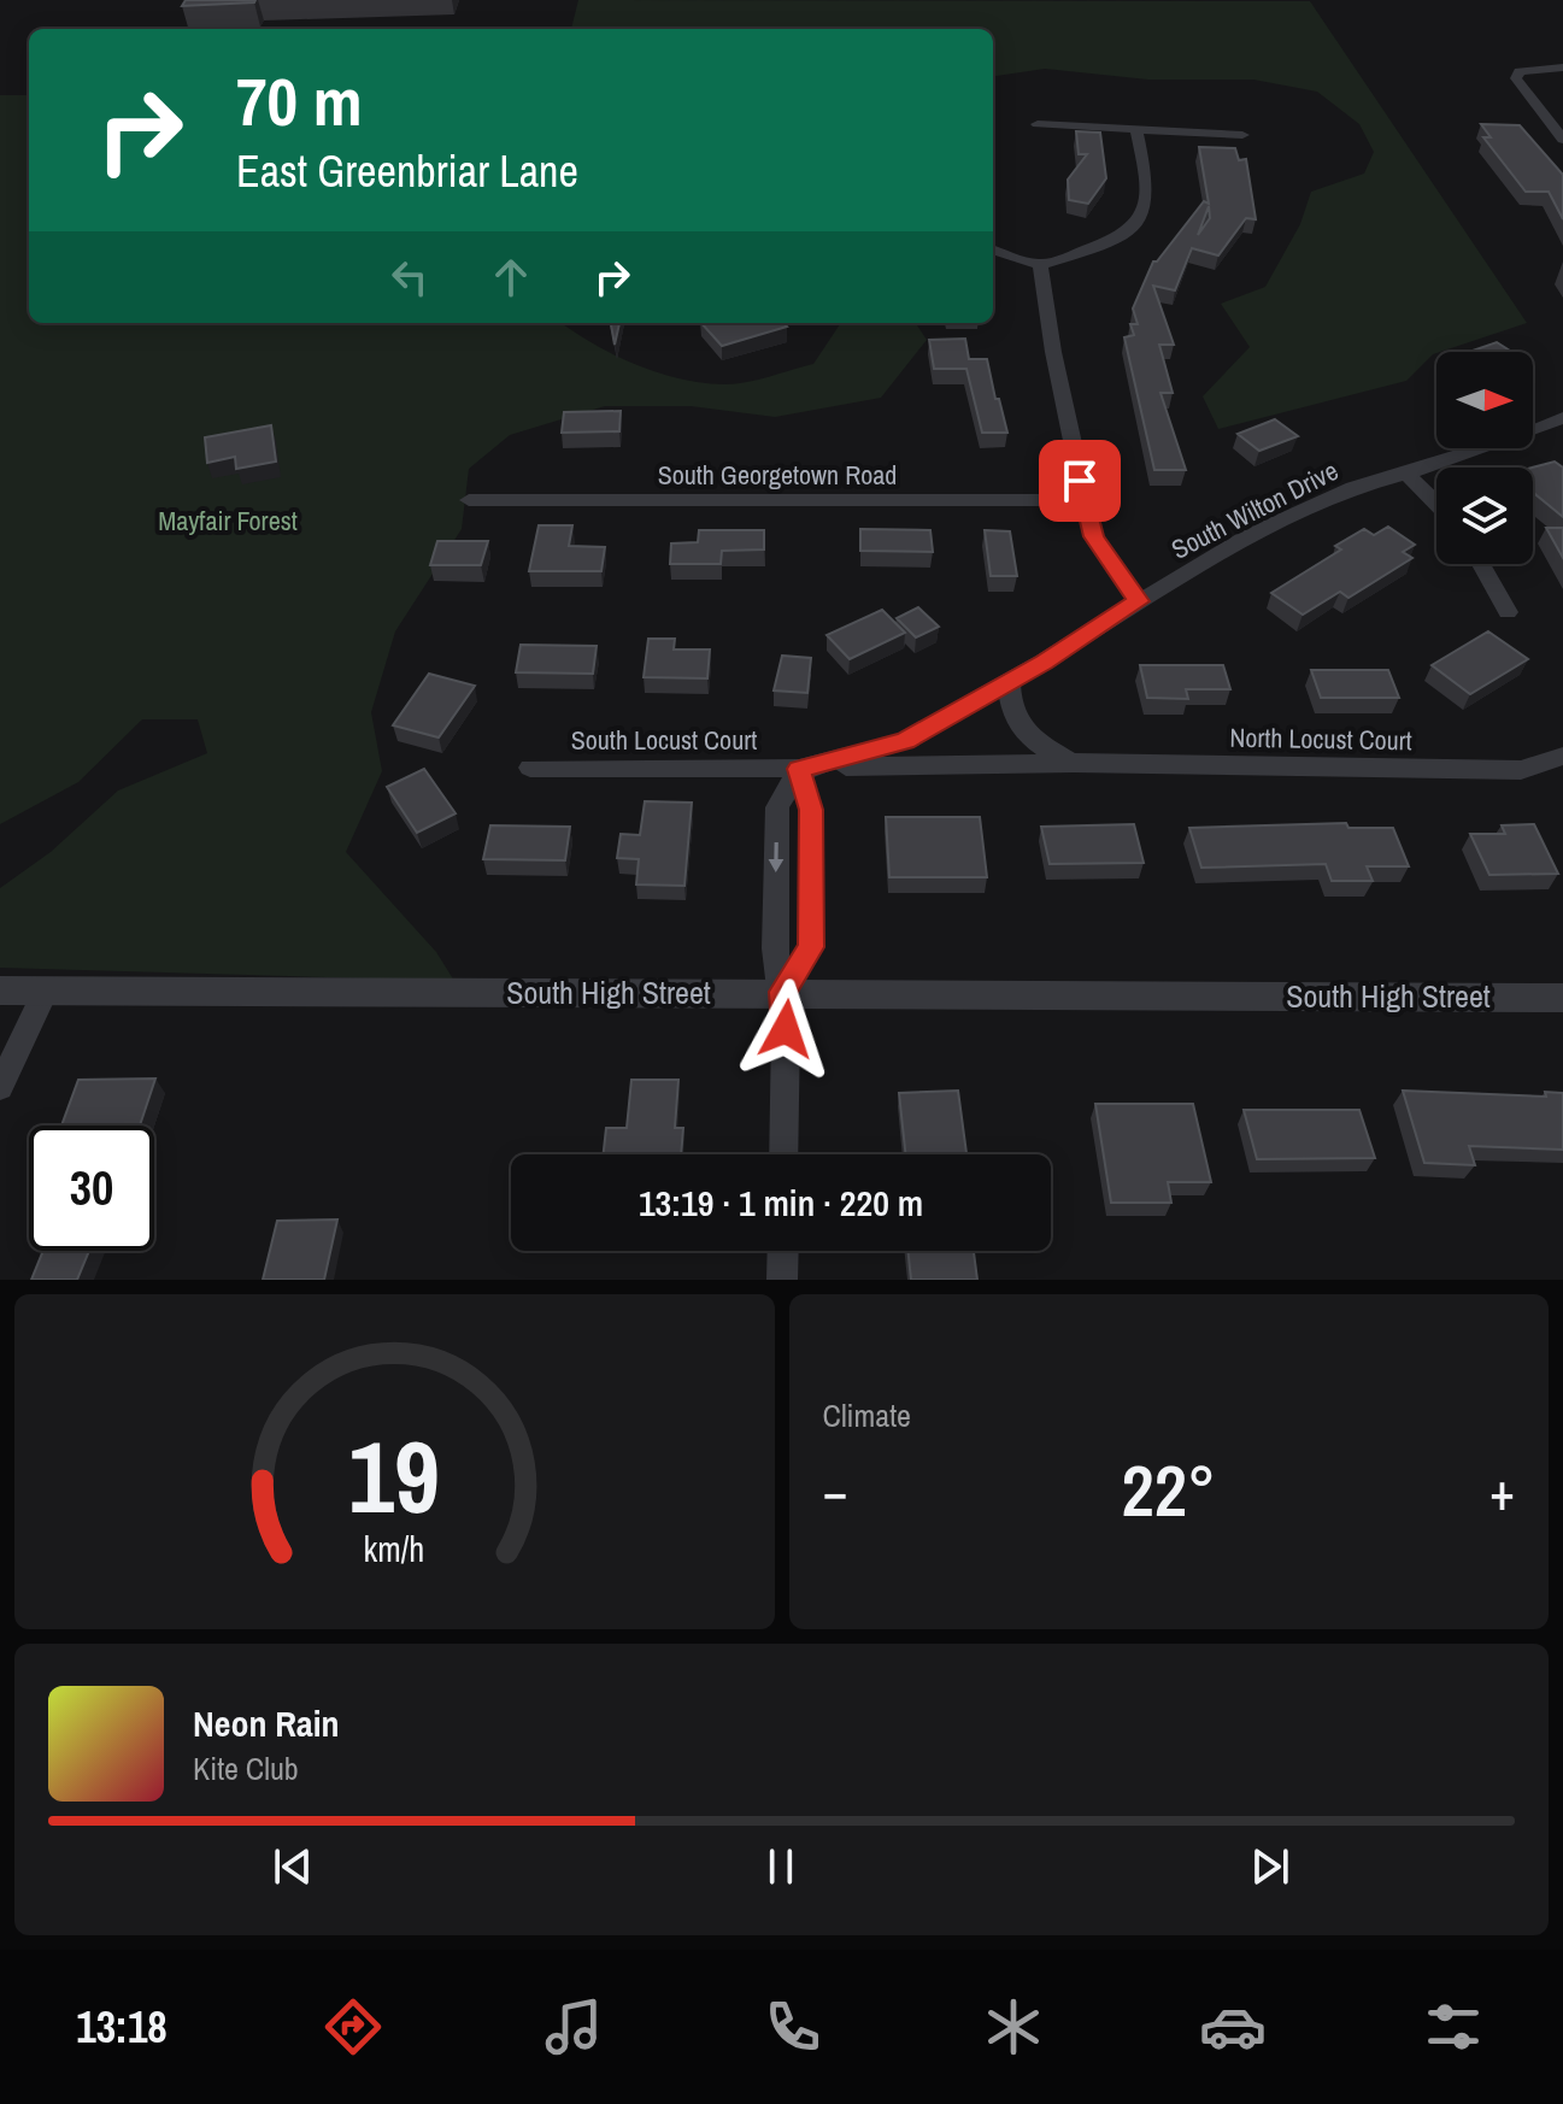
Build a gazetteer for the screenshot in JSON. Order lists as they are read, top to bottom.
{
  "streets": {
    "street": [
      "South Georgetown Road",
      "South Wilton Drive",
      "North Locust Court",
      "South Locust Court",
      "South High Street"
    ]
  },
  "crossings": [
    ["South Wilton Drive", "North Locust Court"],
    ["South Wilton Drive", "South Locust Court"],
    ["North Locust Court", "South Locust Court"]
  ],
  "parks": ["Mayfair Forest"],
  "north": "right",
  "page": {
    "turn": ["70 m", "East Greenbriar Lane"],
    "limit": "30",
    "trip": "13:19 · 1 min · 220 m",
    "tile": "Climate",
    "heat": ["−", "22°", "+"],
    "song": ["Neon Rain", "Kite Club"],
    "tabs": "13:18",
    "gauge": ["19", "km/h"]
  }
}
